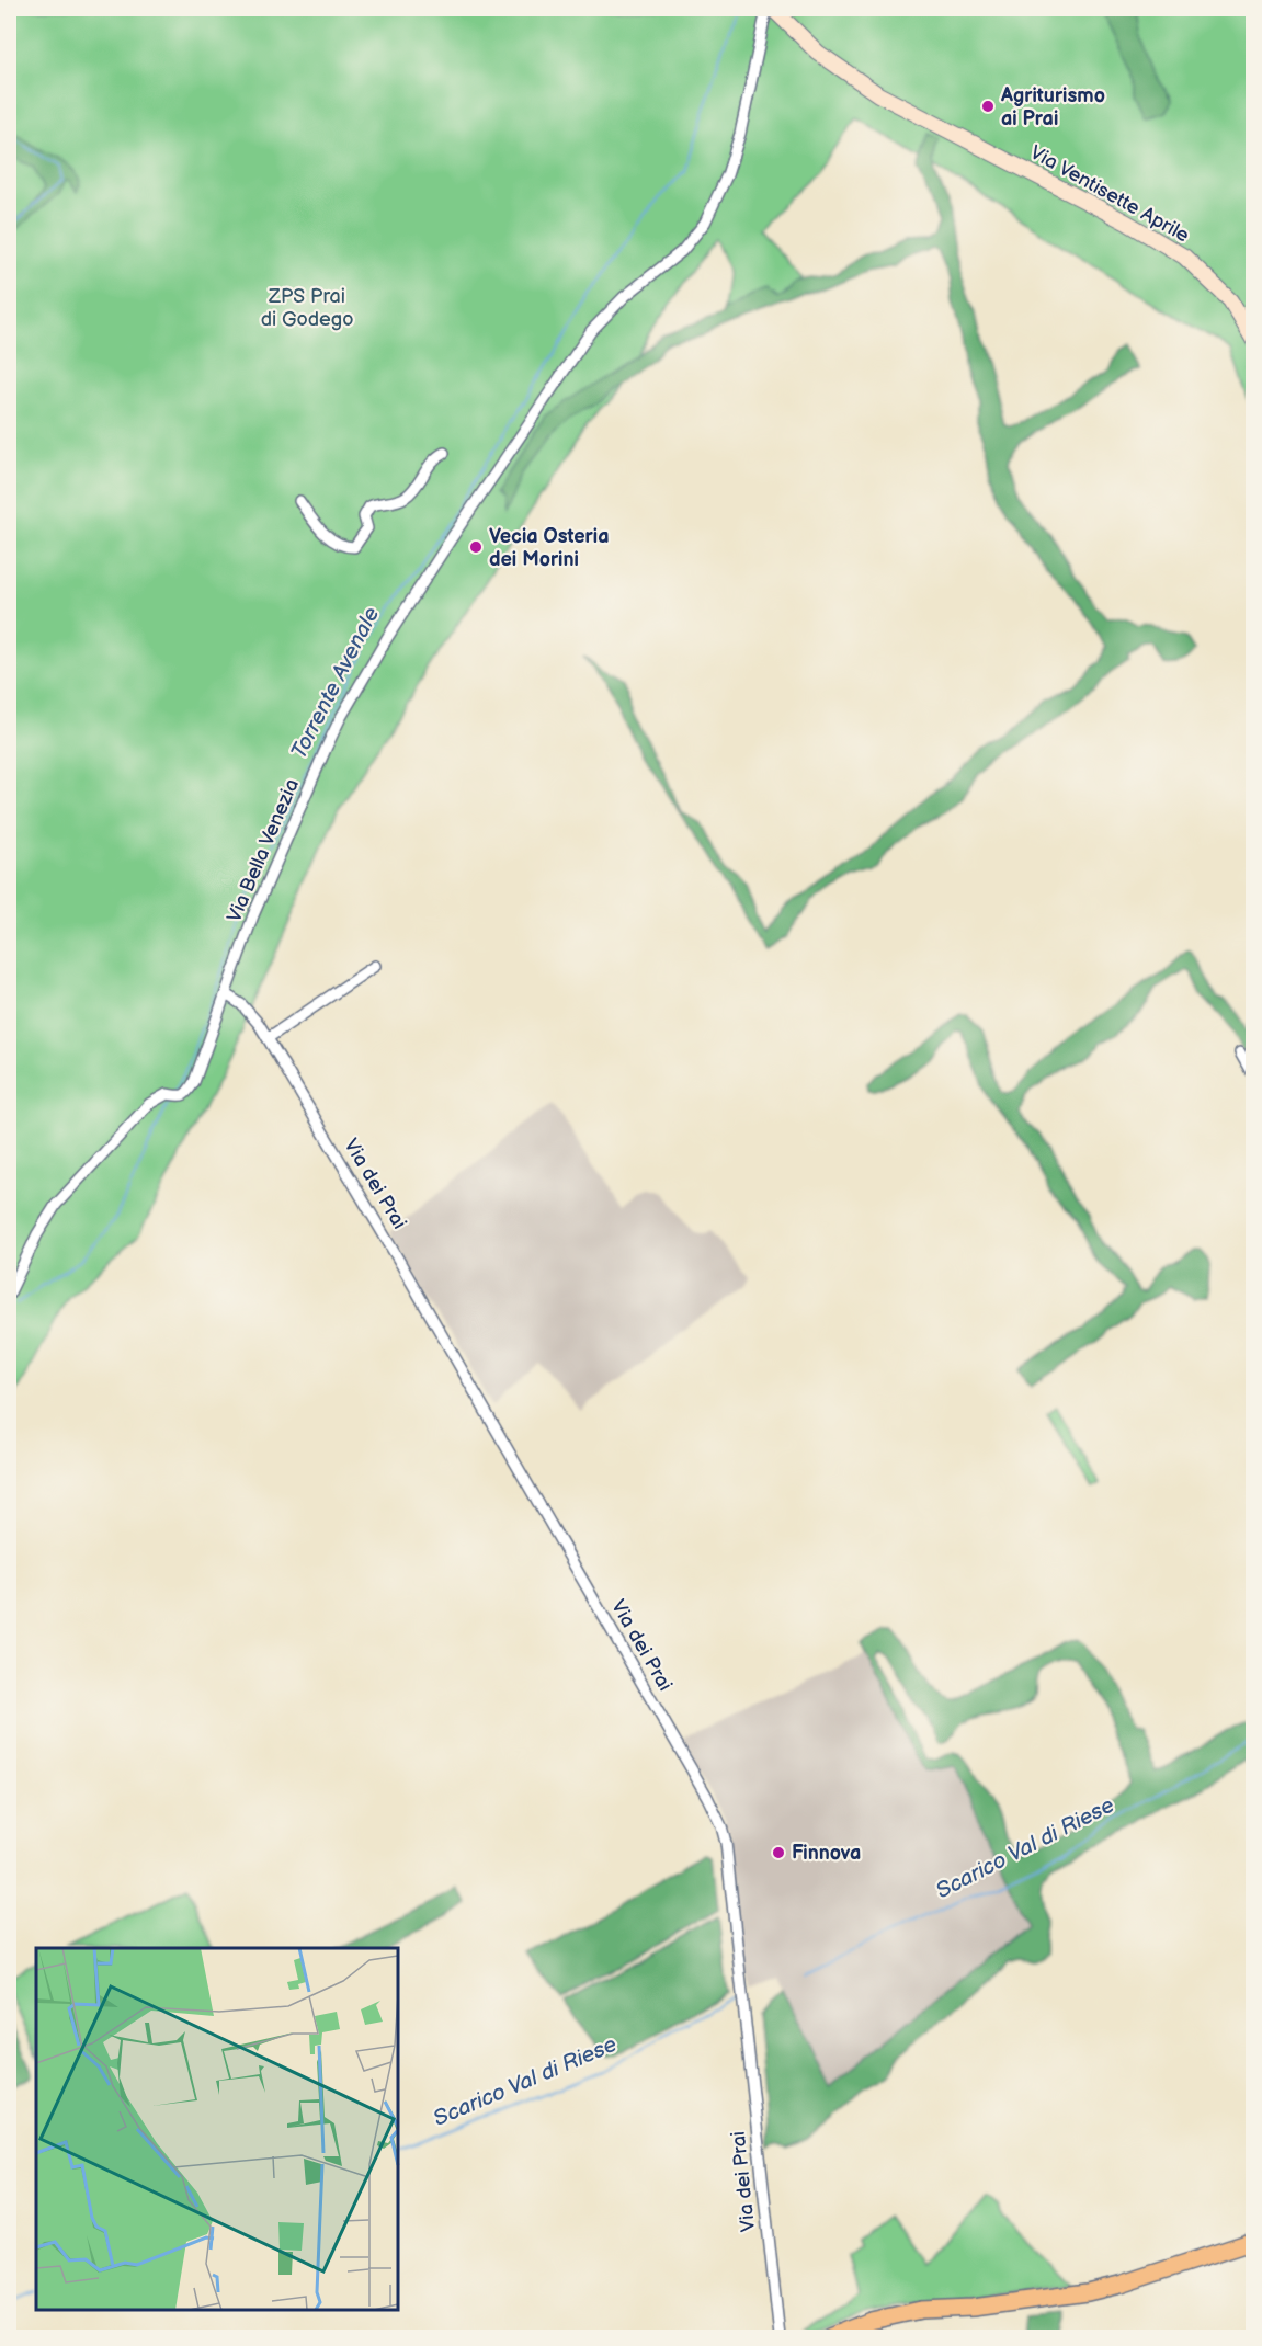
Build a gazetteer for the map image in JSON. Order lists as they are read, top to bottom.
{
  "streets": {
    "main road": ["Via Ventisette Aprile"],
    "street": ["Via Bella Venezia", "Via dei Prai"]
  },
  "crossings": [
    ["Via Ventisette Aprile", "Via Bella Venezia"],
    ["Via Bella Venezia", "Via dei Prai"]
  ],
  "water": ["Torrente Avenale", "Scarico Val di Riese"],
  "parks": ["ZPS Prai di Godego"],
  "places": ["Agriturismo ai Prai", "Vecia Osteria dei Morini", "Finnova"]
}
